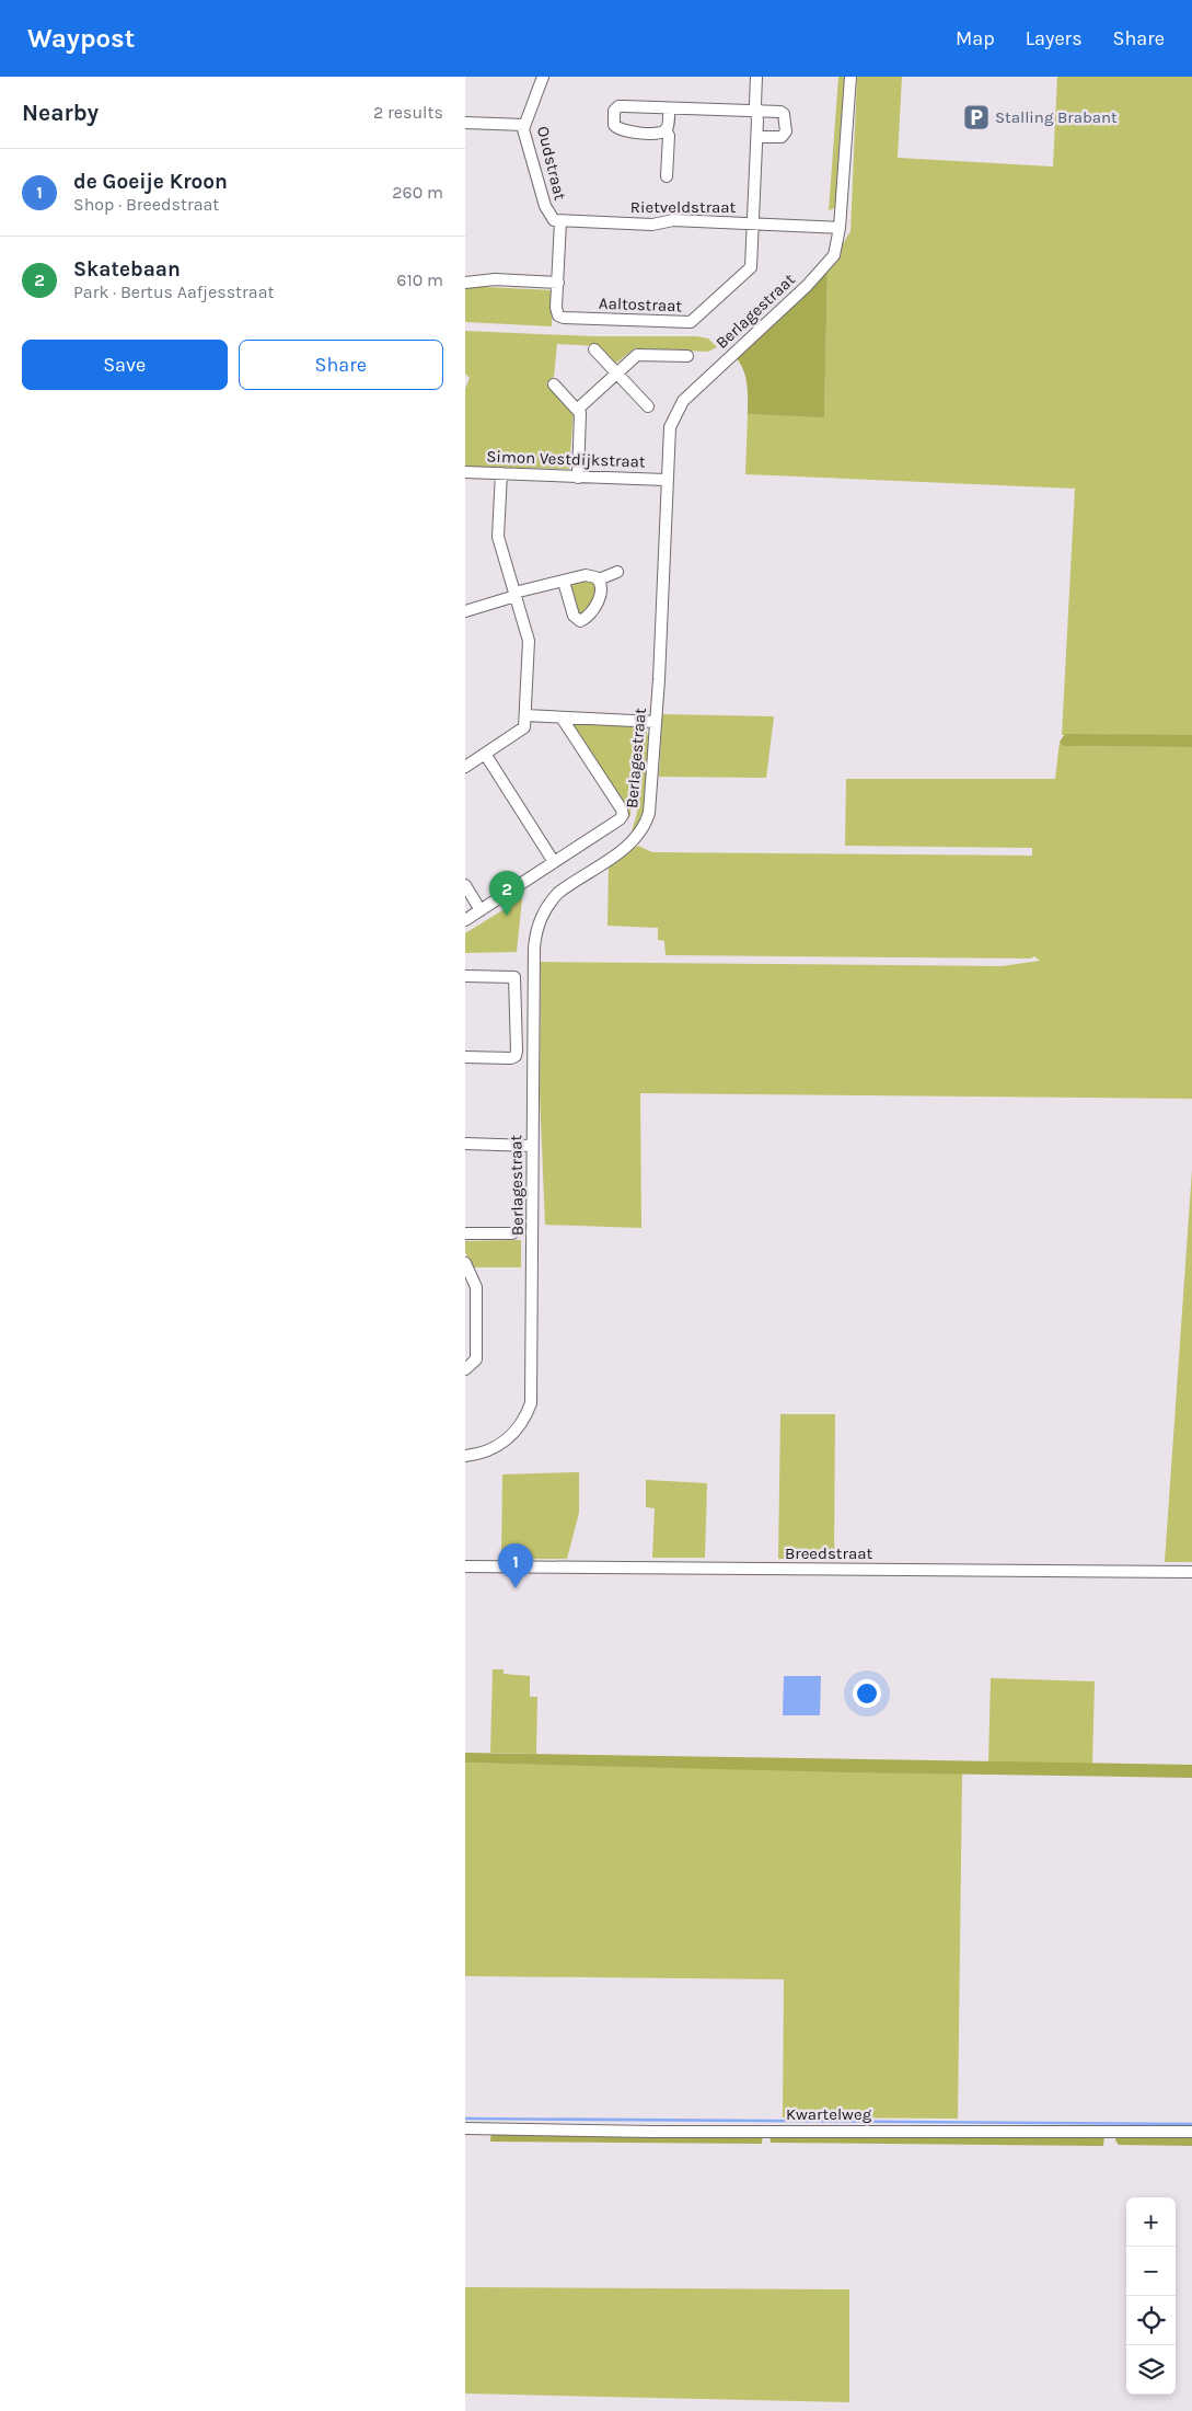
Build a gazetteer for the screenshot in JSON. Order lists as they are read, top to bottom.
{
  "streets": {
    "street": [
      "Oudstraat",
      "Rietveldstraat",
      "Aaltostraat",
      "Berlagestraat",
      "Simon Vestdijkstraat",
      "Breedstraat",
      "Kwartelweg"
    ]
  },
  "crossings": [
    ["Oudstraat", "Rietveldstraat"],
    ["Oudstraat", "Aaltostraat"],
    ["Rietveldstraat", "Aaltostraat"],
    ["Rietveldstraat", "Berlagestraat"],
    ["Berlagestraat", "Simon Vestdijkstraat"]
  ],
  "places": {
    "parking": ["Stalling Brabant"]
  },
  "page": {
    "header": "Waypost",
    "nav": ["Map", "Layers", "Share"],
    "heading": ["Nearby", "2 results"],
    "list": [
      {
        "mark": "1",
        "name": "de Goeije Kroon",
        "note": "Shop · Breedstraat",
        "value": "260 m"
      },
      {
        "mark": "2",
        "name": "Skatebaan",
        "note": "Park · Bertus Aafjesstraat",
        "value": "610 m"
      }
    ],
    "buttons": ["Save", "Share"],
    "pins": ["2", "1"],
    "map_buttons": ["+", "−"]
  }
}
